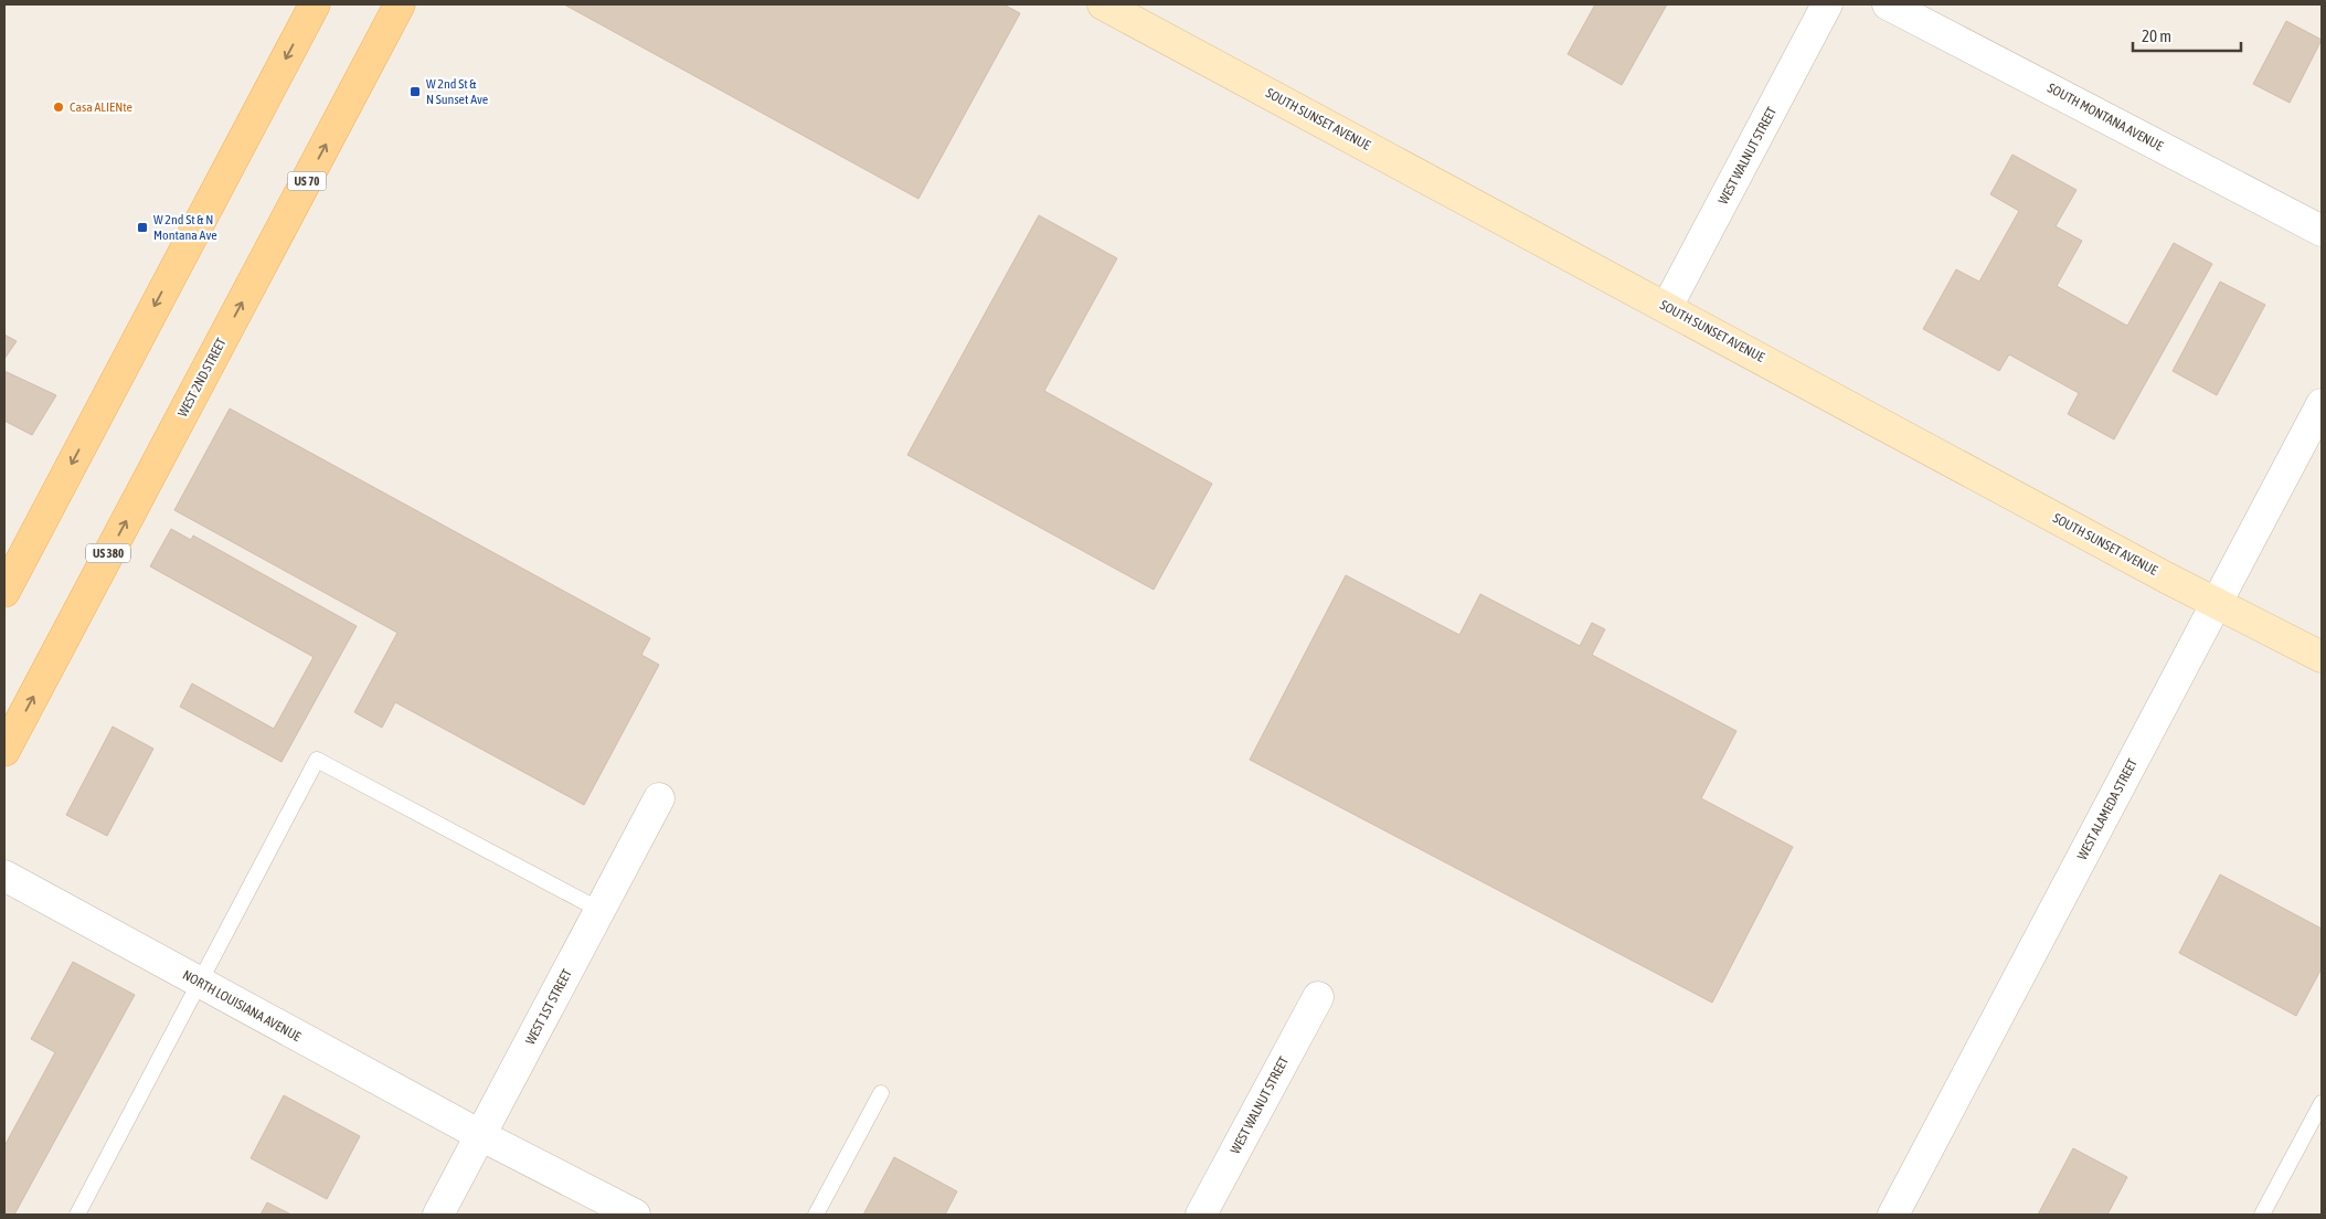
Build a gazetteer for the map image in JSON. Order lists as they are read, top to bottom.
{
  "streets": {
    "main road": [
      "SOUTH SUNSET AVENUE",
      "US 70",
      "WEST 2ND STREET",
      "US 380"
    ],
    "street": [
      "SOUTH MONTANA AVENUE",
      "WEST WALNUT STREET",
      "WEST ALAMEDA STREET",
      "NORTH LOUISIANA AVENUE",
      "WEST 1ST STREET"
    ]
  },
  "crossings": [
    ["SOUTH SUNSET AVENUE", "WEST WALNUT STREET"],
    ["SOUTH SUNSET AVENUE", "WEST ALAMEDA STREET"],
    ["NORTH LOUISIANA AVENUE", "WEST 1ST STREET"]
  ],
  "places": {
    "transit": ["W 2nd St & N Sunset Ave", "W 2nd St & N Montana Ave"],
    "other": ["Casa ALIENte"]
  },
  "scale_bar": "20 m"
}
